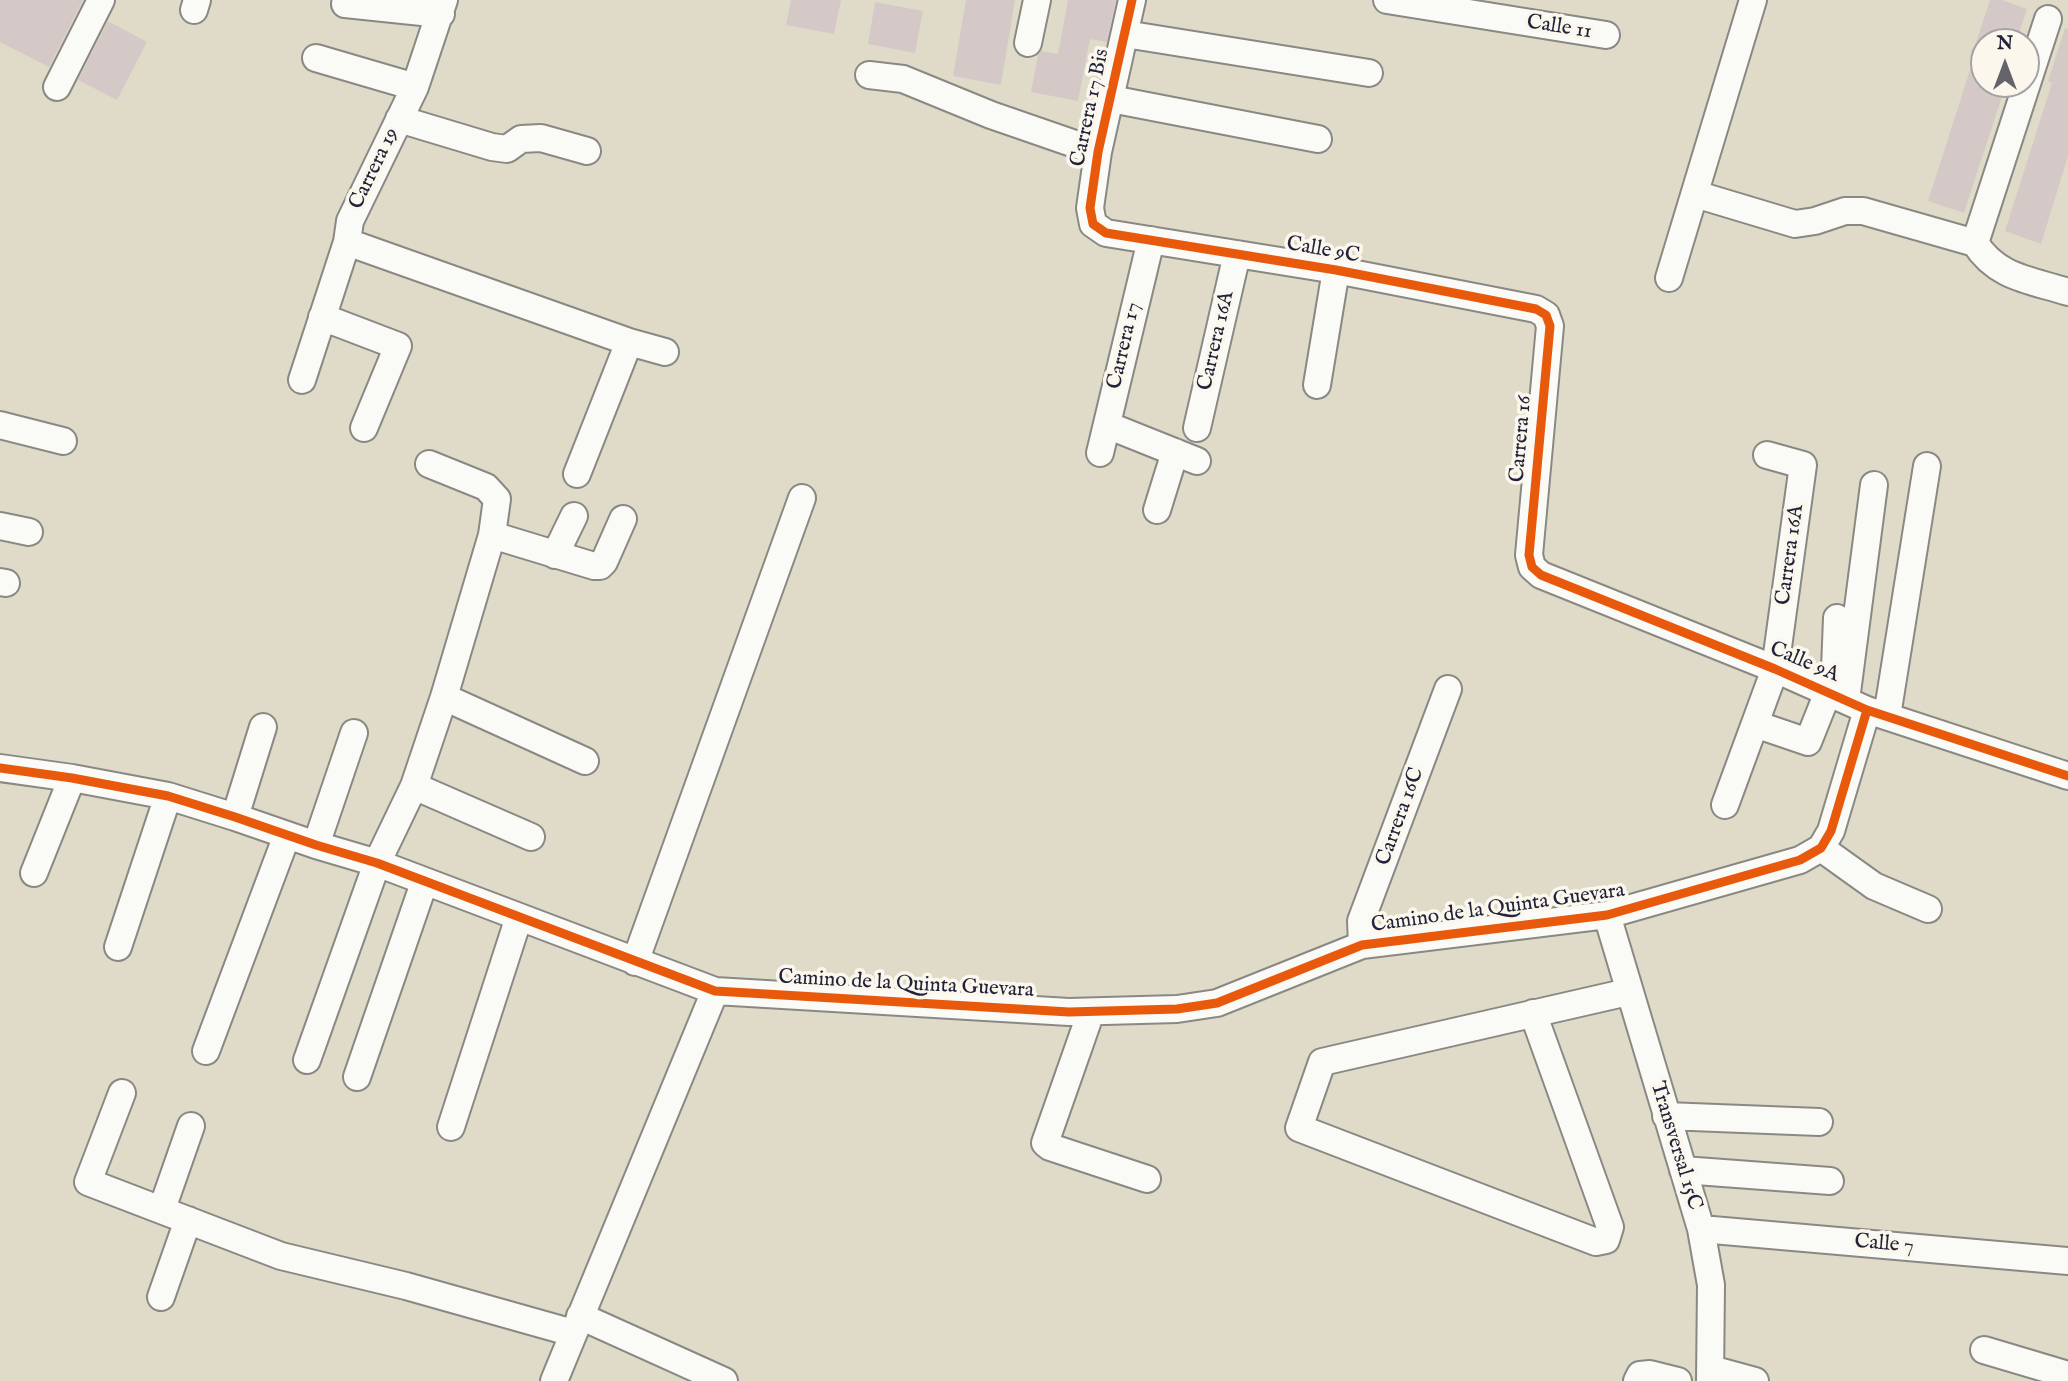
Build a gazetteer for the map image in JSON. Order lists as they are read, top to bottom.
{
  "streets": {
    "street": [
      "Calle 11",
      "Carrera 17 Bis",
      "Carrera 19",
      "Calle 9C",
      "Carrera 16A",
      "Carrera 17",
      "Carrera 16",
      "Calle 9A",
      "Carrera 16C",
      "Camino de la Quinta Guevara",
      "Transversal 15C",
      "Calle 7"
    ]
  },
  "crossings": [
    ["Carrera 17 Bis", "Calle 9C"],
    ["Calle 9C", "Carrera 16A"],
    ["Calle 9C", "Carrera 17"],
    ["Calle 9C", "Carrera 16"],
    ["Carrera 16A", "Calle 9A"],
    ["Carrera 16", "Calle 9A"],
    ["Carrera 16C", "Camino de la Quinta Guevara"],
    ["Camino de la Quinta Guevara", "Transversal 15C"],
    ["Transversal 15C", "Calle 7"]
  ],
  "north": "top"
}
